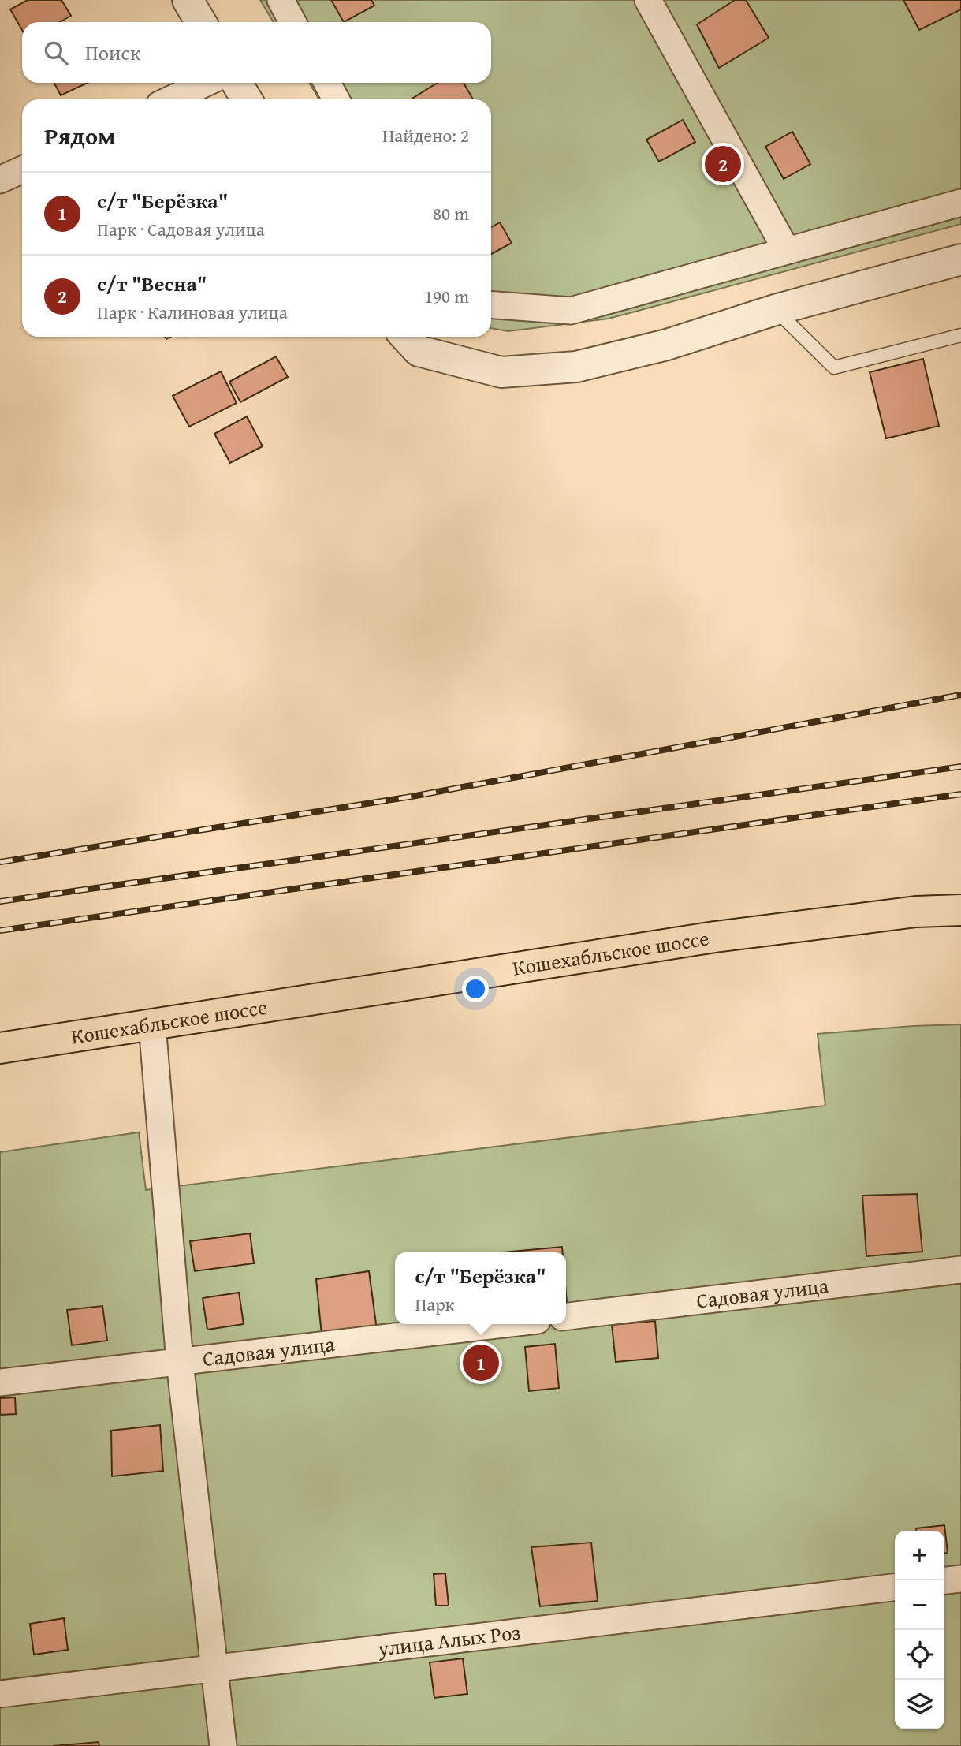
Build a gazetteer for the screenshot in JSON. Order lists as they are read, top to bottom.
{
  "streets": {
    "main road": ["Кошехабльское шоссе"],
    "street": ["Садовая улица", "улица Алых Роз"]
  },
  "page": {
    "search": "Поиск",
    "heading": ["Рядом", "Найдено: 2"],
    "pins": ["2", "1"],
    "list": [
      {
        "mark": "1",
        "name": "с/т \"Берёзка\"",
        "note": "Парк · Садовая улица",
        "value": "80 m"
      },
      {
        "mark": "2",
        "name": "с/т \"Весна\"",
        "note": "Парк · Калиновая улица",
        "value": "190 m"
      }
    ],
    "popup": ["с/т \"Берёзка\"", "Парк"],
    "map_buttons": ["+", "−"]
  }
}
